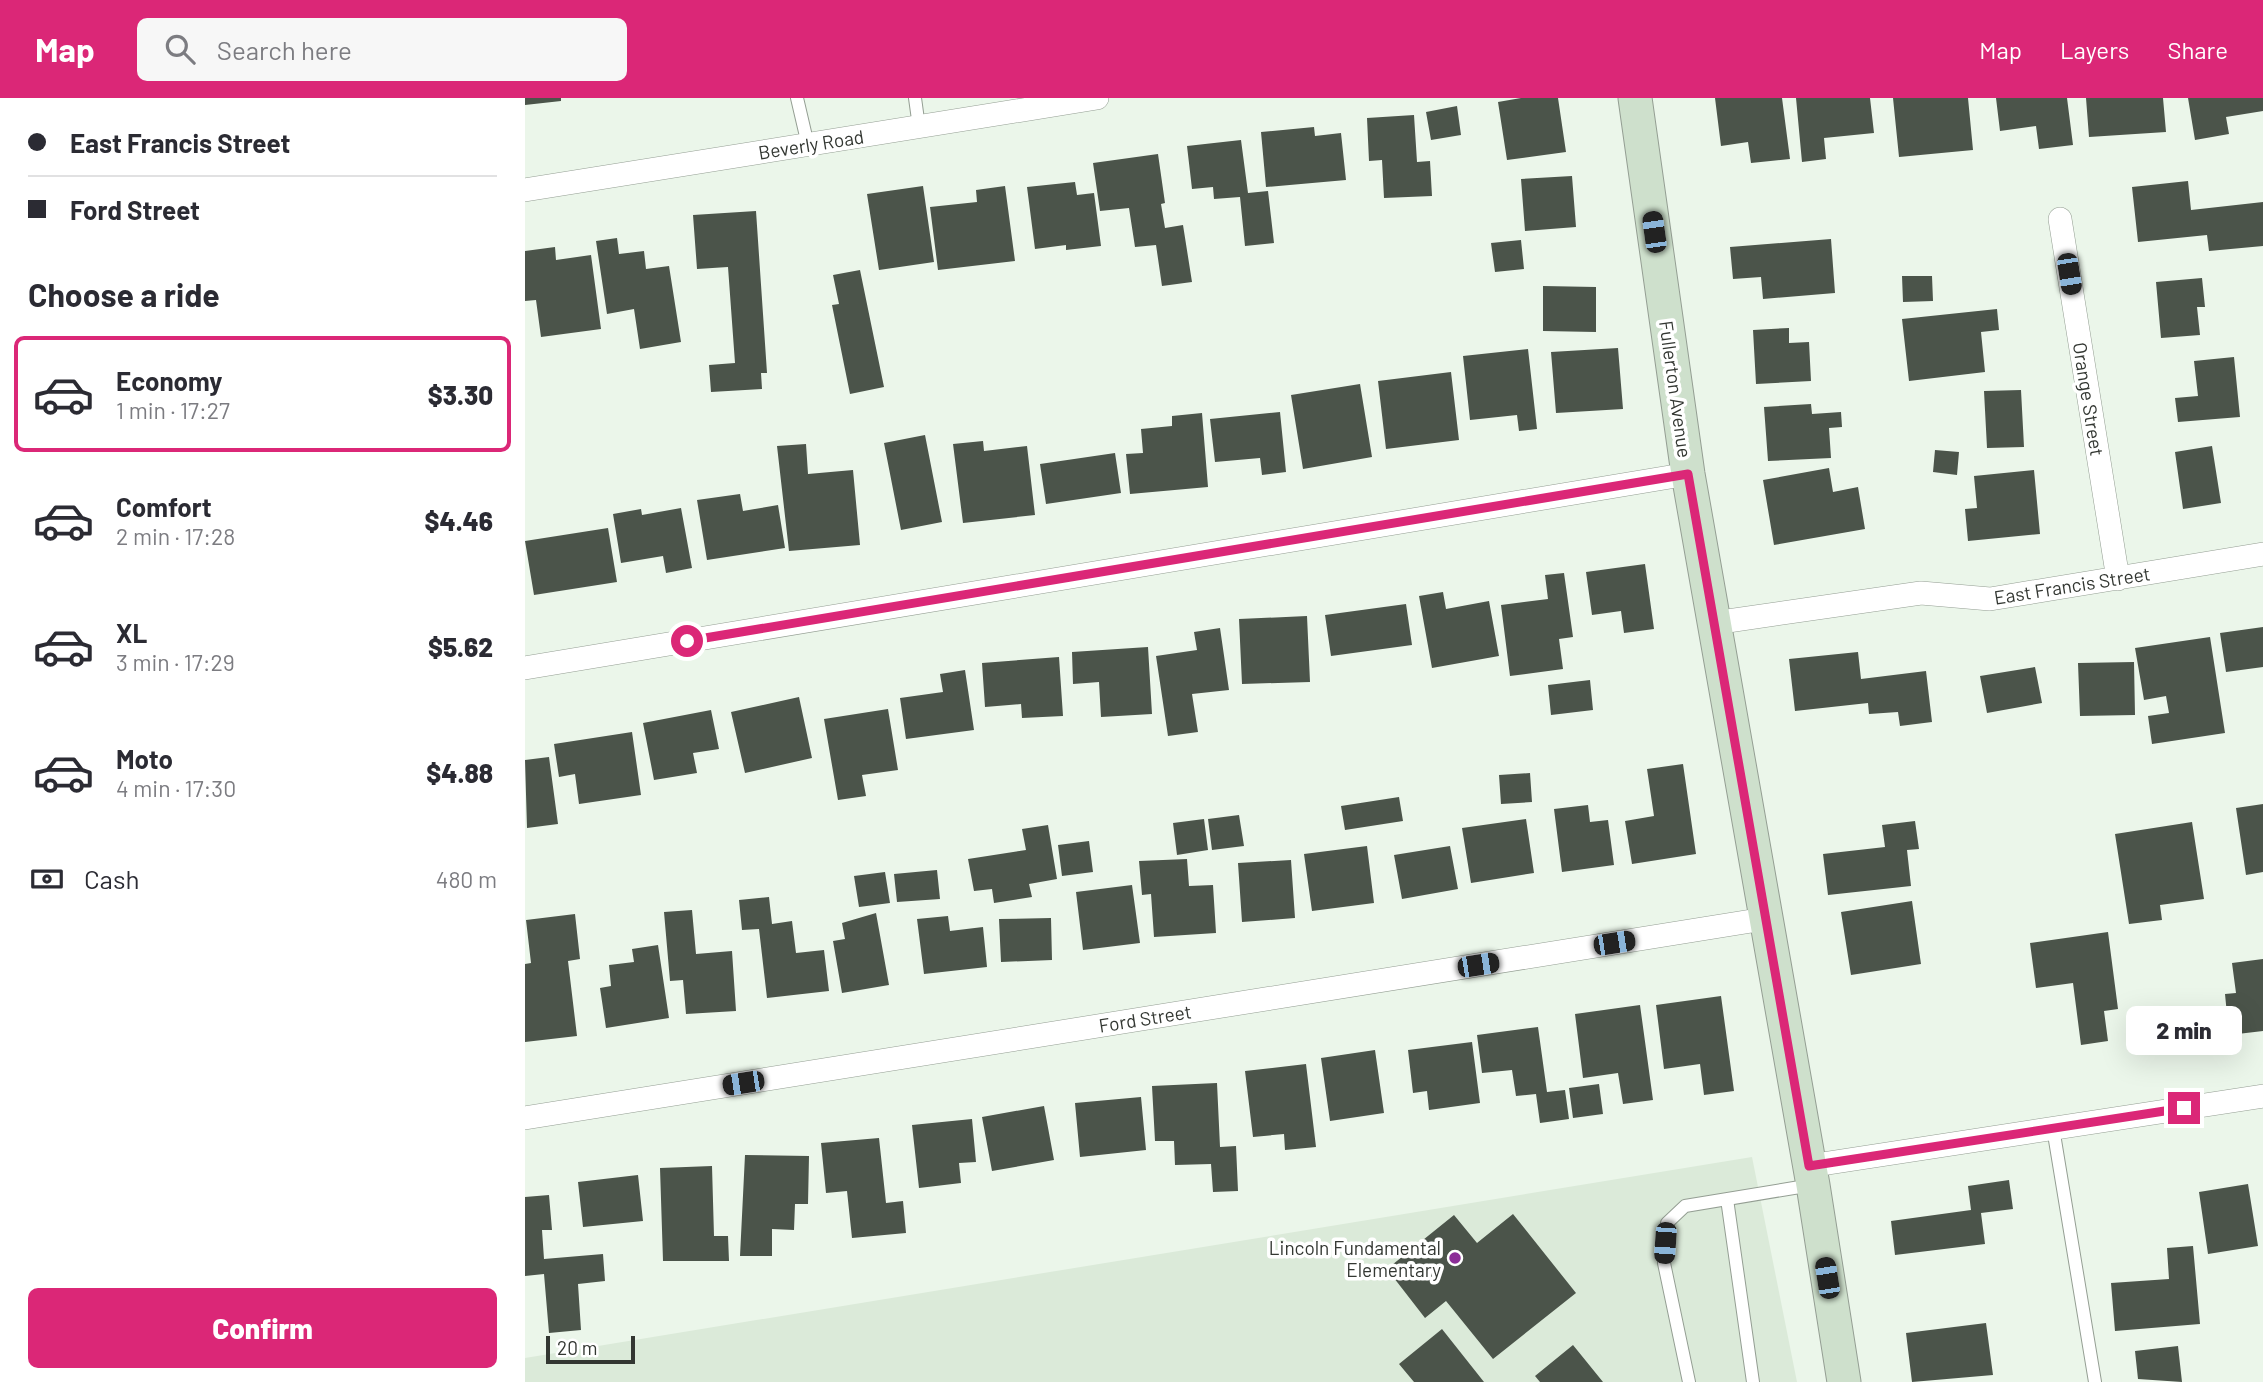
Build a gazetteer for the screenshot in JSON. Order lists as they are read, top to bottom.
{
  "streets": {
    "main road": ["Fullerton Avenue"],
    "street": [
      "Beverly Road",
      "Orange Street",
      "East Francis Street",
      "Ford Street"
    ]
  },
  "crossings": [
    ["Fullerton Avenue", "East Francis Street"],
    ["Fullerton Avenue", "Ford Street"],
    ["Orange Street", "East Francis Street"]
  ],
  "places": ["Lincoln Fundamental Elementary"],
  "scale_bar": "20 m",
  "page": {
    "header": "Map",
    "search": "Search here",
    "nav": ["Map", "Layers", "Share"],
    "banner": ["East Francis Street", "Ford Street"],
    "heading": "Choose a ride",
    "list": [
      {
        "name": "Economy",
        "note": "1 min · 17:27",
        "value": "$3.30"
      },
      {
        "name": "Comfort",
        "note": "2 min · 17:28",
        "value": "$4.46"
      },
      {
        "name": "XL",
        "note": "3 min · 17:29",
        "value": "$5.62"
      },
      {
        "name": "Moto",
        "note": "4 min · 17:30",
        "value": "$4.88"
      }
    ],
    "pay": ["Cash", "480 m"],
    "bubble": "2 min",
    "buttons": "Confirm",
    "scale": "20 m"
  }
}
